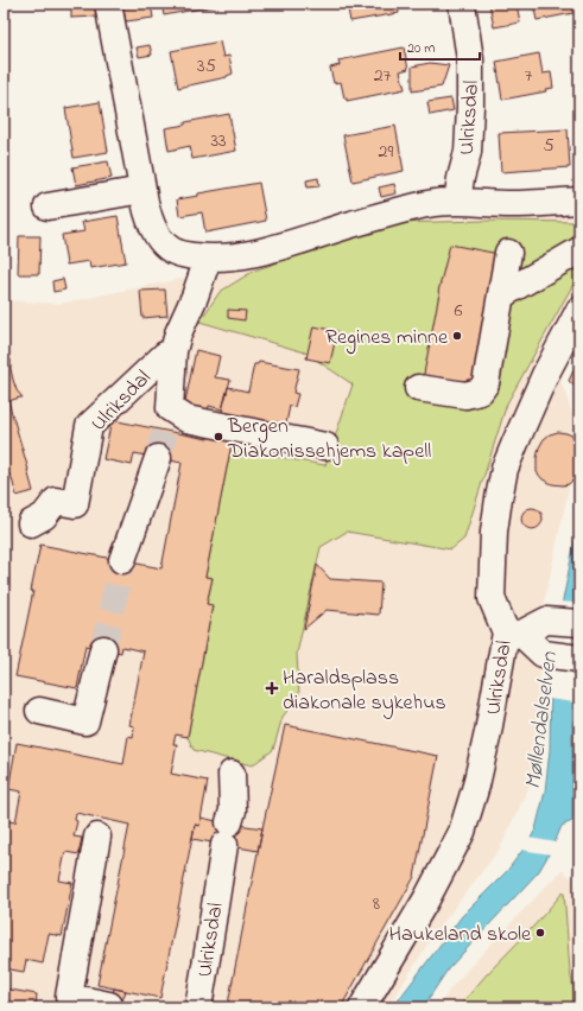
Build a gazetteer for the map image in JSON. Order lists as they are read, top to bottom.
{
  "streets": {
    "street": ["Ulriksdal"]
  },
  "water": ["Møllendalselven"],
  "places": {
    "other": ["Regines minne", "Bergen Diakonissehjems kapell", "Haukeland skole"],
    "health": ["Haraldsplass diakonale sykehus"]
  },
  "house_numbers": [
    "35",
    "27",
    "7",
    "33",
    "5",
    "29",
    "6",
    "8"
  ],
  "scale_bar": "20 m"
}
